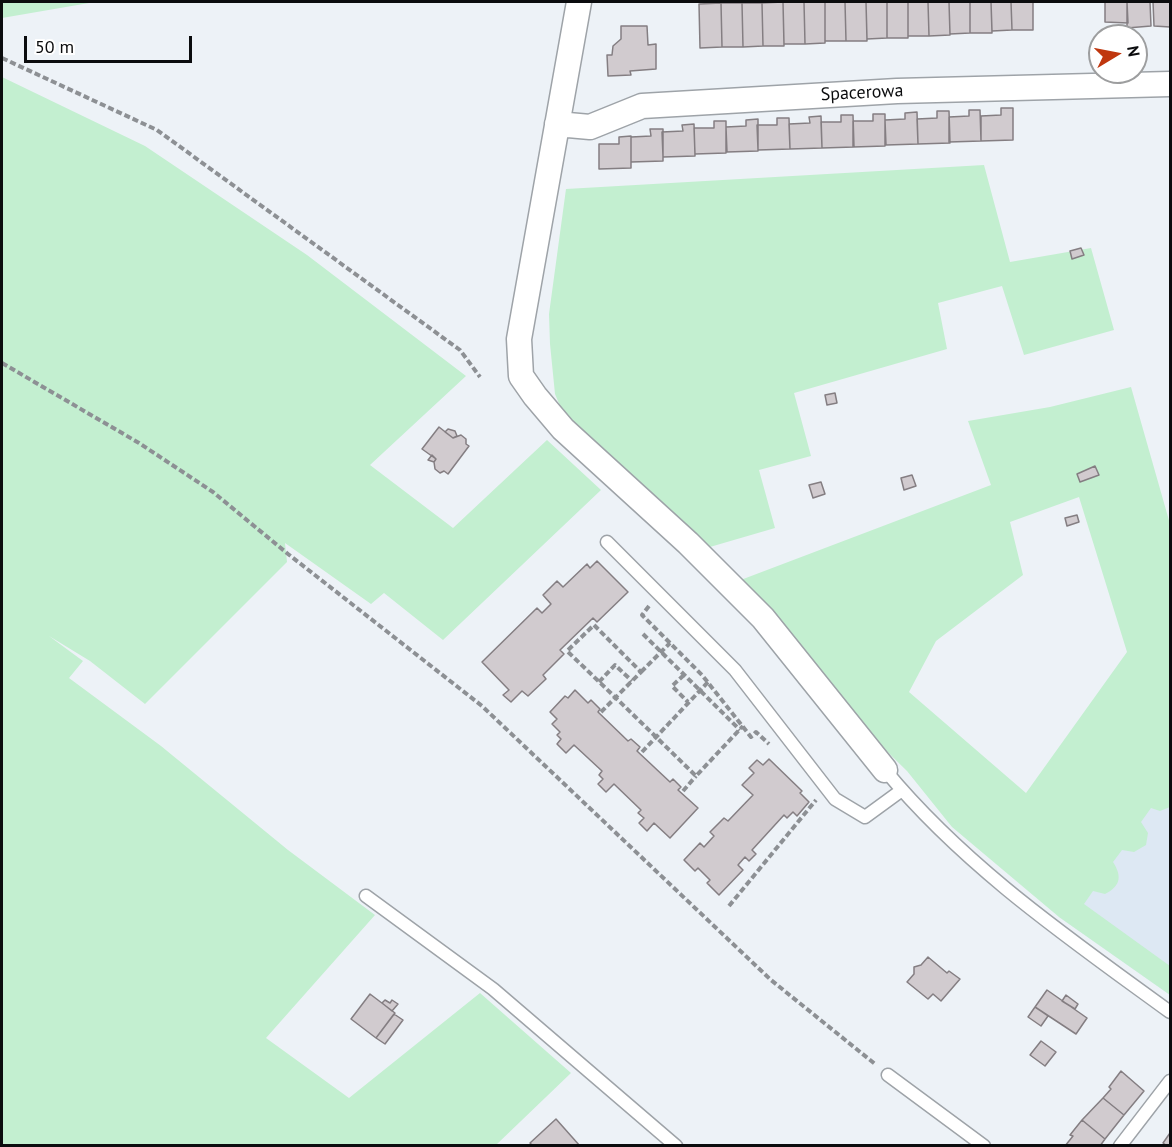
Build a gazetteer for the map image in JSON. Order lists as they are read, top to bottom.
{
  "streets": {
    "street": ["Spacerowa"]
  },
  "scale_bar": "50 m",
  "north": "right"
}
